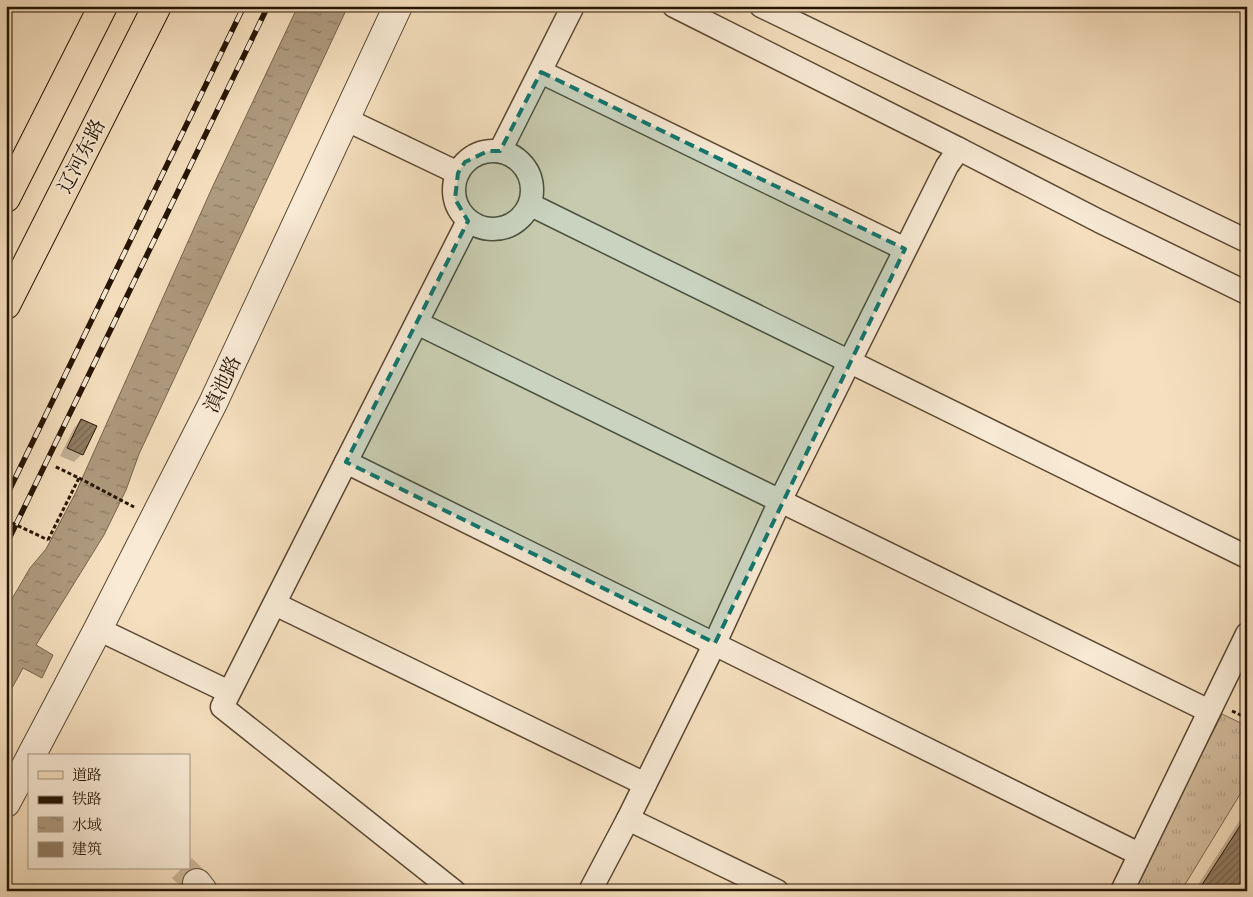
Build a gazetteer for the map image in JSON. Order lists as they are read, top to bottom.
{
  "streets": {
    "main road": ["辽河东路"],
    "street": ["滇池路"]
  },
  "legend": [
    "道路",
    "铁路",
    "水域",
    "建筑"
  ]
}
